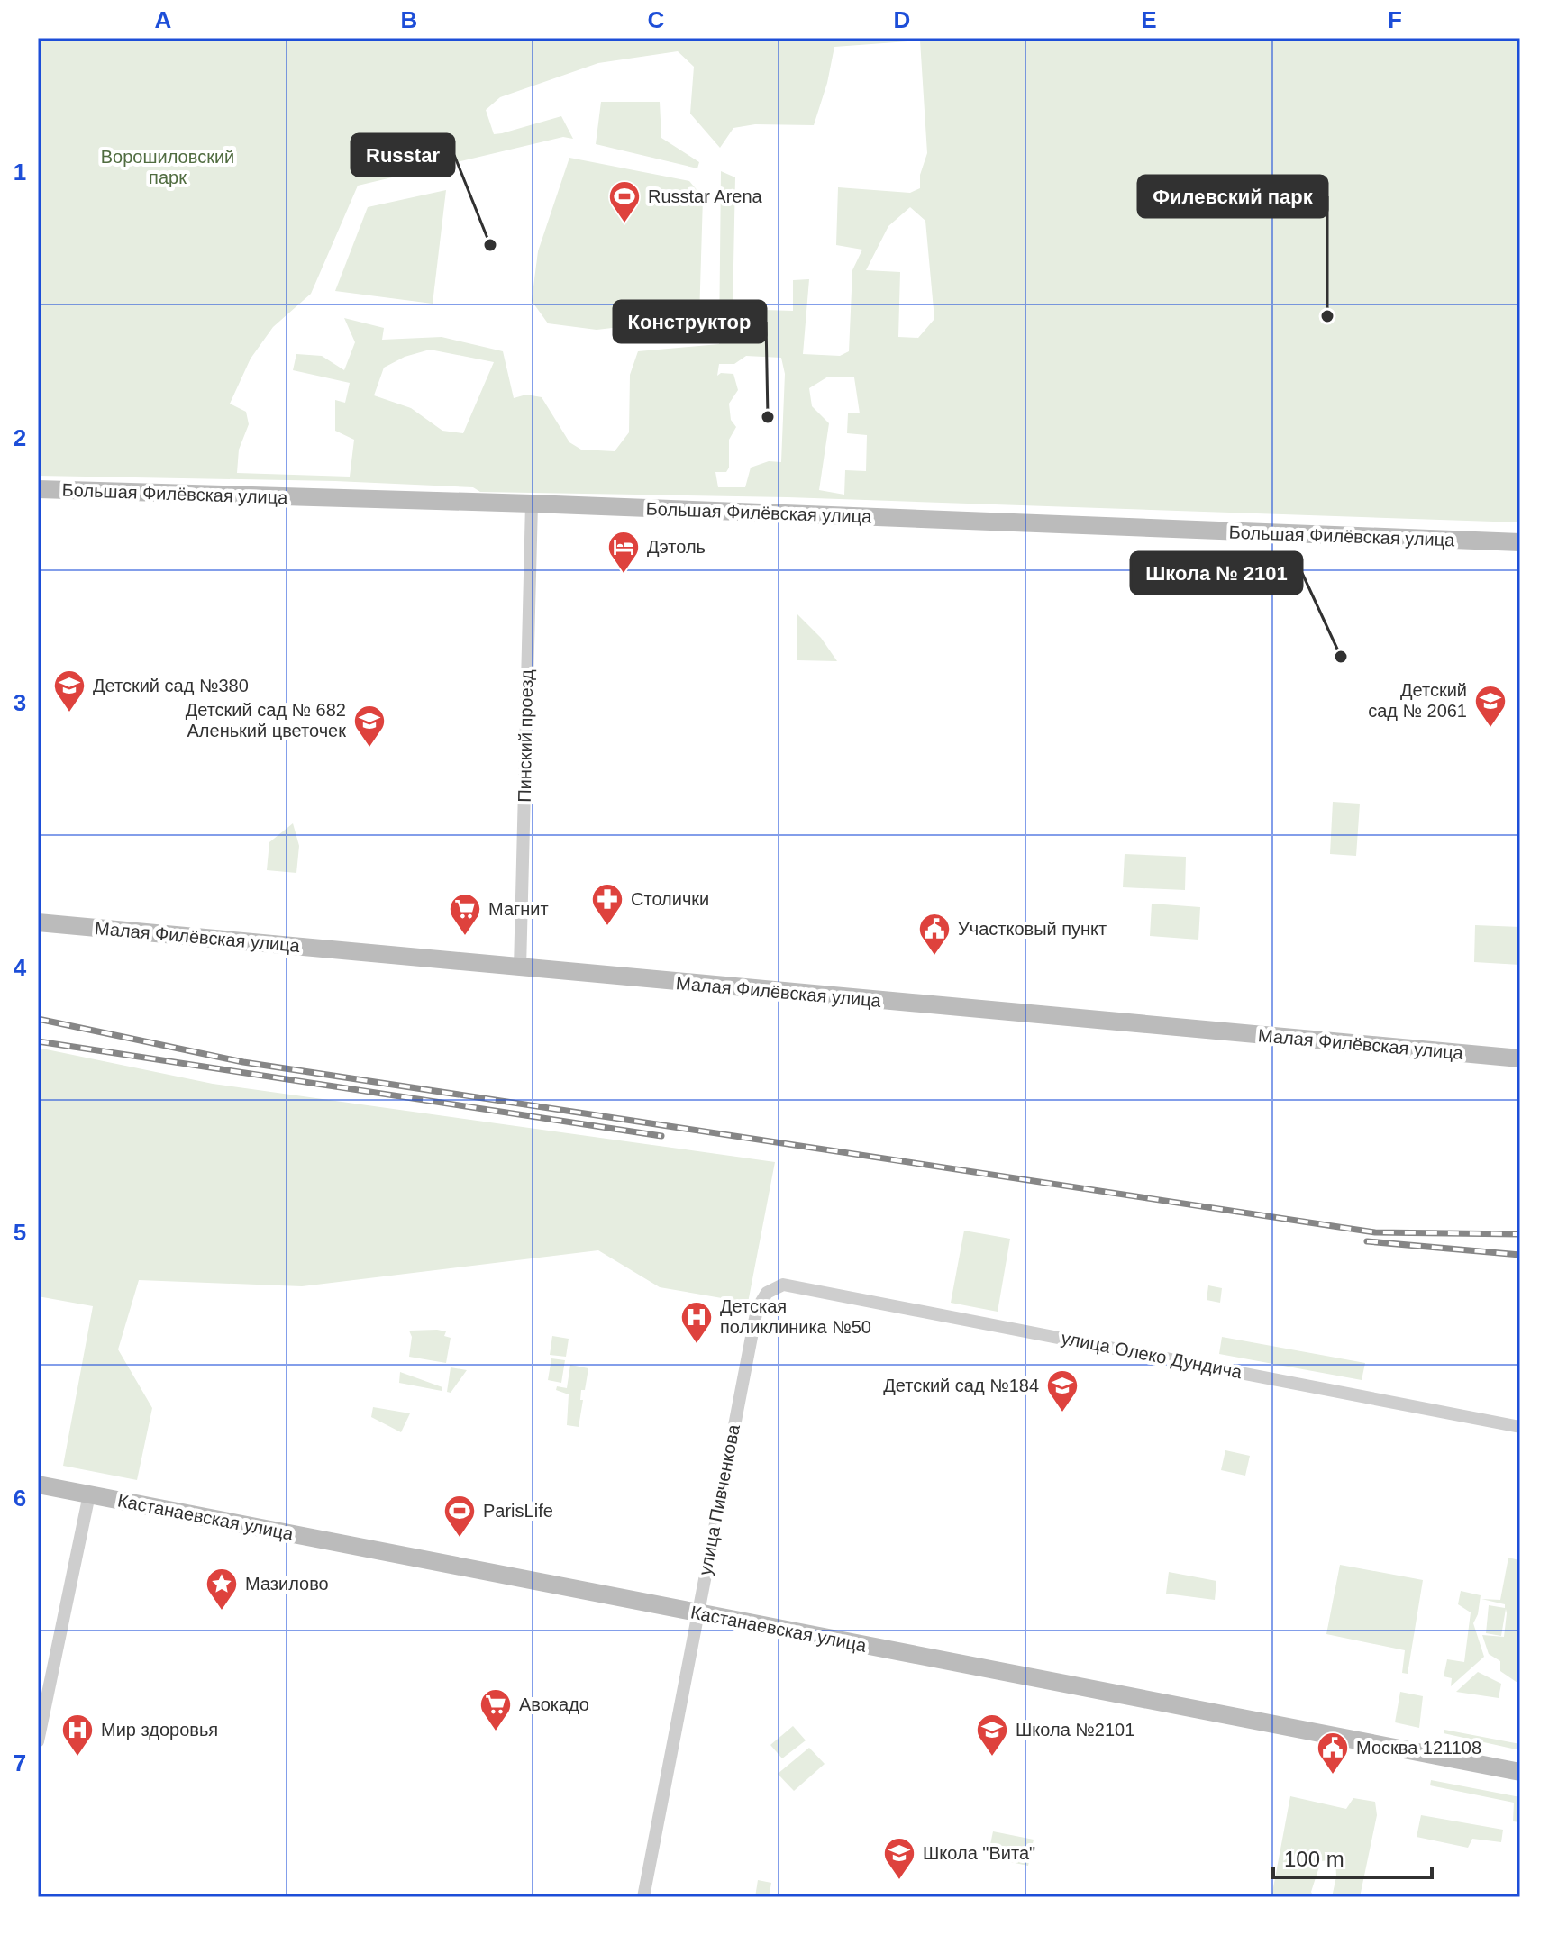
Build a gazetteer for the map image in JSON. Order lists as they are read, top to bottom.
{
  "streets": {
    "street": [
      "Большая Филёвская улица",
      "Пинский проезд",
      "Малая Филёвская улица",
      "улица Олеко Дундича",
      "улица Пивченкова",
      "Кастанаевская улица"
    ]
  },
  "crossings": [
    ["Большая Филёвская улица", "Пинский проезд"],
    ["Пинский проезд", "Малая Филёвская улица"],
    ["улица Олеко Дундича", "улица Пивченкова"],
    ["улица Пивченкова", "Кастанаевская улица"]
  ],
  "parks": ["Ворошиловский парк"],
  "places": {
    "sports": ["Russtar Arena", "ParisLife"],
    "other": [
      "Russtar",
      "Филевский парк",
      "Конструктор",
      "Школа № 2101"
    ],
    "hotel": ["Дэтоль"],
    "school or university": [
      "Детский сад №380",
      "Детский сад № 2061",
      "Детский сад № 682 Аленький цветочек",
      "Детский сад №184",
      "Школа №2101",
      "Школа \"Вита\""
    ],
    "pharmacy": ["Столички"],
    "supermarket": ["Магнит", "Авокадо"],
    "public building": ["Участковый пункт", "Москва 121108"],
    "hospital": ["Детская поликлиника №50", "Мир здоровья"],
    "place": ["Мазилово"]
  },
  "scale_bar": "100 m",
  "grid": {
    "columns": [
      "A",
      "B",
      "C",
      "D",
      "E",
      "F"
    ],
    "rows": [
      "1",
      "2",
      "3",
      "4",
      "5",
      "6",
      "7"
    ]
  }
}
